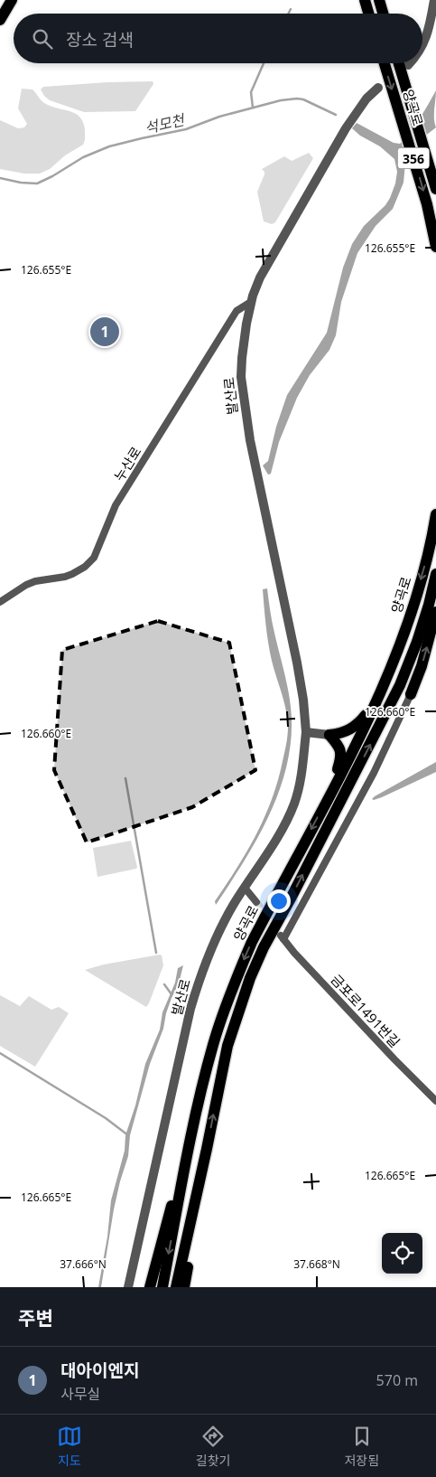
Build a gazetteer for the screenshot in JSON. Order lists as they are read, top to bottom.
{
  "streets": {
    "main road": ["양곡로", "356"],
    "street": ["발산로", "누산로", "금포로1491번길"]
  },
  "crossings": [
    ["발산로", "누산로"]
  ],
  "water": ["석모천"],
  "page": {
    "search": "장소 검색",
    "pins": "1",
    "heading": "주변",
    "list": [
      {
        "mark": "1",
        "name": "대아이엔지",
        "note": "사무실",
        "value": "570 m"
      }
    ],
    "nav": ["지도", "길찾기", "저장됨"]
  },
  "coordinates": [
    "126.655°E",
    "126.660°E",
    "126.665°E",
    "37.666°N",
    "37.668°N"
  ]
}
